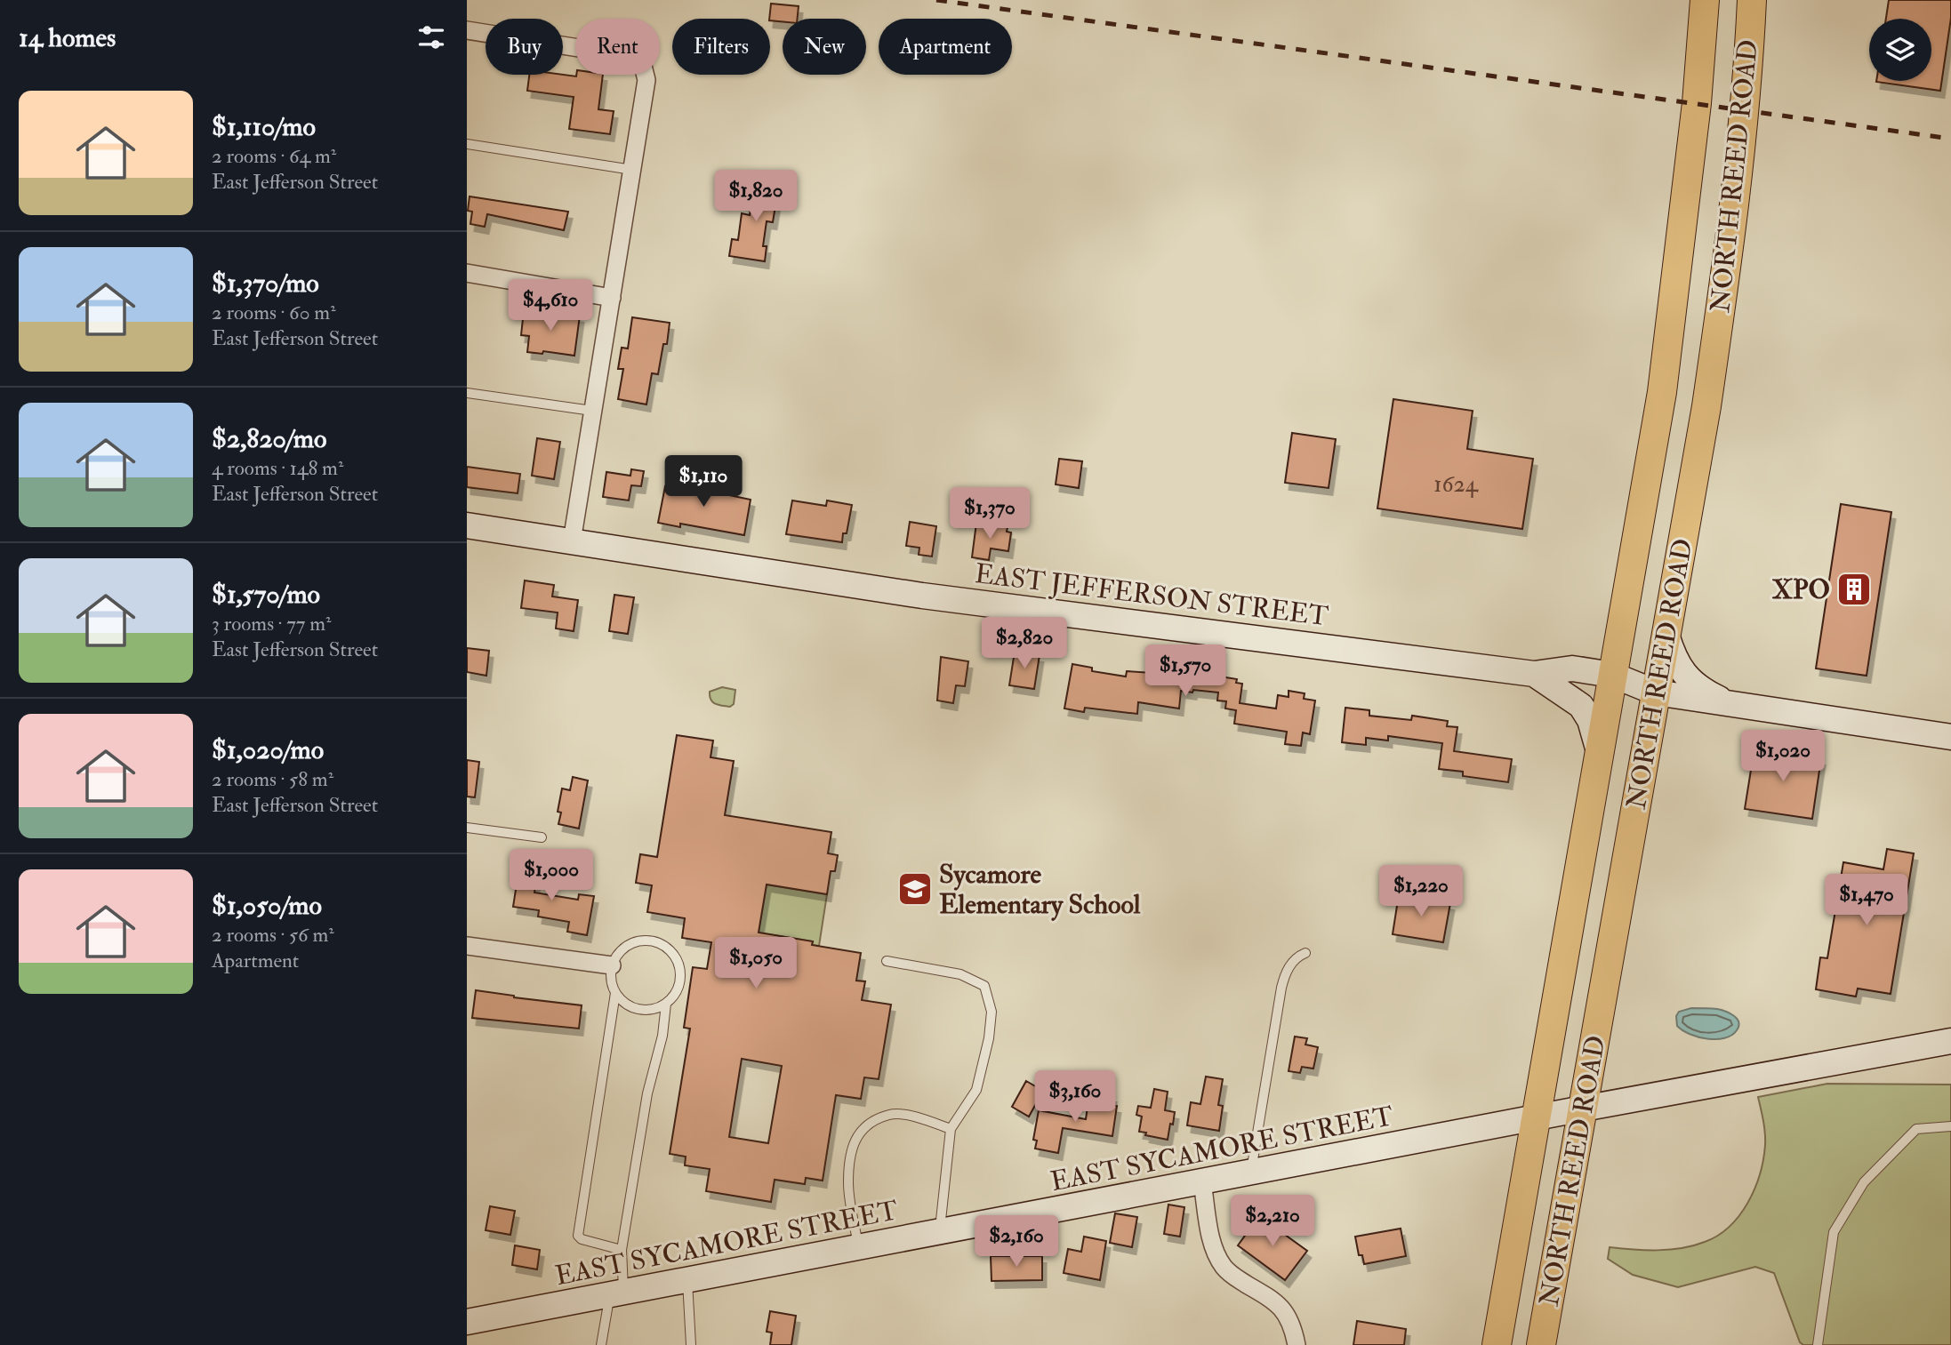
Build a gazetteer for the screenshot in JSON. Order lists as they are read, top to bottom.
{
  "streets": {
    "main road": ["NORTH REED ROAD"],
    "street": ["EAST JEFFERSON STREET", "EAST SYCAMORE STREET"]
  },
  "crossings": [
    ["NORTH REED ROAD", "EAST JEFFERSON STREET"],
    ["NORTH REED ROAD", "EAST SYCAMORE STREET"]
  ],
  "places": {
    "building": ["XPO"],
    "school or university": ["Sycamore Elementary School"]
  },
  "house_numbers": ["1624"],
  "page": {
    "heading": "14 homes",
    "chip": [
      "Buy",
      "Rent",
      "Filters",
      "New",
      "Apartment"
    ],
    "list": [
      {
        "name": "$1,110/mo",
        "note": "2 rooms · 64 m² · East Jefferson Street"
      },
      {
        "name": "$1,370/mo",
        "note": "2 rooms · 60 m² · East Jefferson Street"
      },
      {
        "name": "$2,820/mo",
        "note": "4 rooms · 148 m² · East Jefferson Street"
      },
      {
        "name": "$1,570/mo",
        "note": "3 rooms · 77 m² · East Jefferson Street"
      },
      {
        "name": "$1,020/mo",
        "note": "2 rooms · 58 m² · East Jefferson Street"
      },
      {
        "name": "$1,050/mo",
        "note": "2 rooms · 56 m² · Apartment"
      }
    ],
    "price": [
      "$1,820",
      "$4,610",
      "$1,110",
      "$1,370",
      "$2,820",
      "$1,570",
      "$1,020",
      "$1,000",
      "$1,220",
      "$1,470",
      "$1,050",
      "$3,160",
      "$2,210",
      "$2,160"
    ]
  }
}
